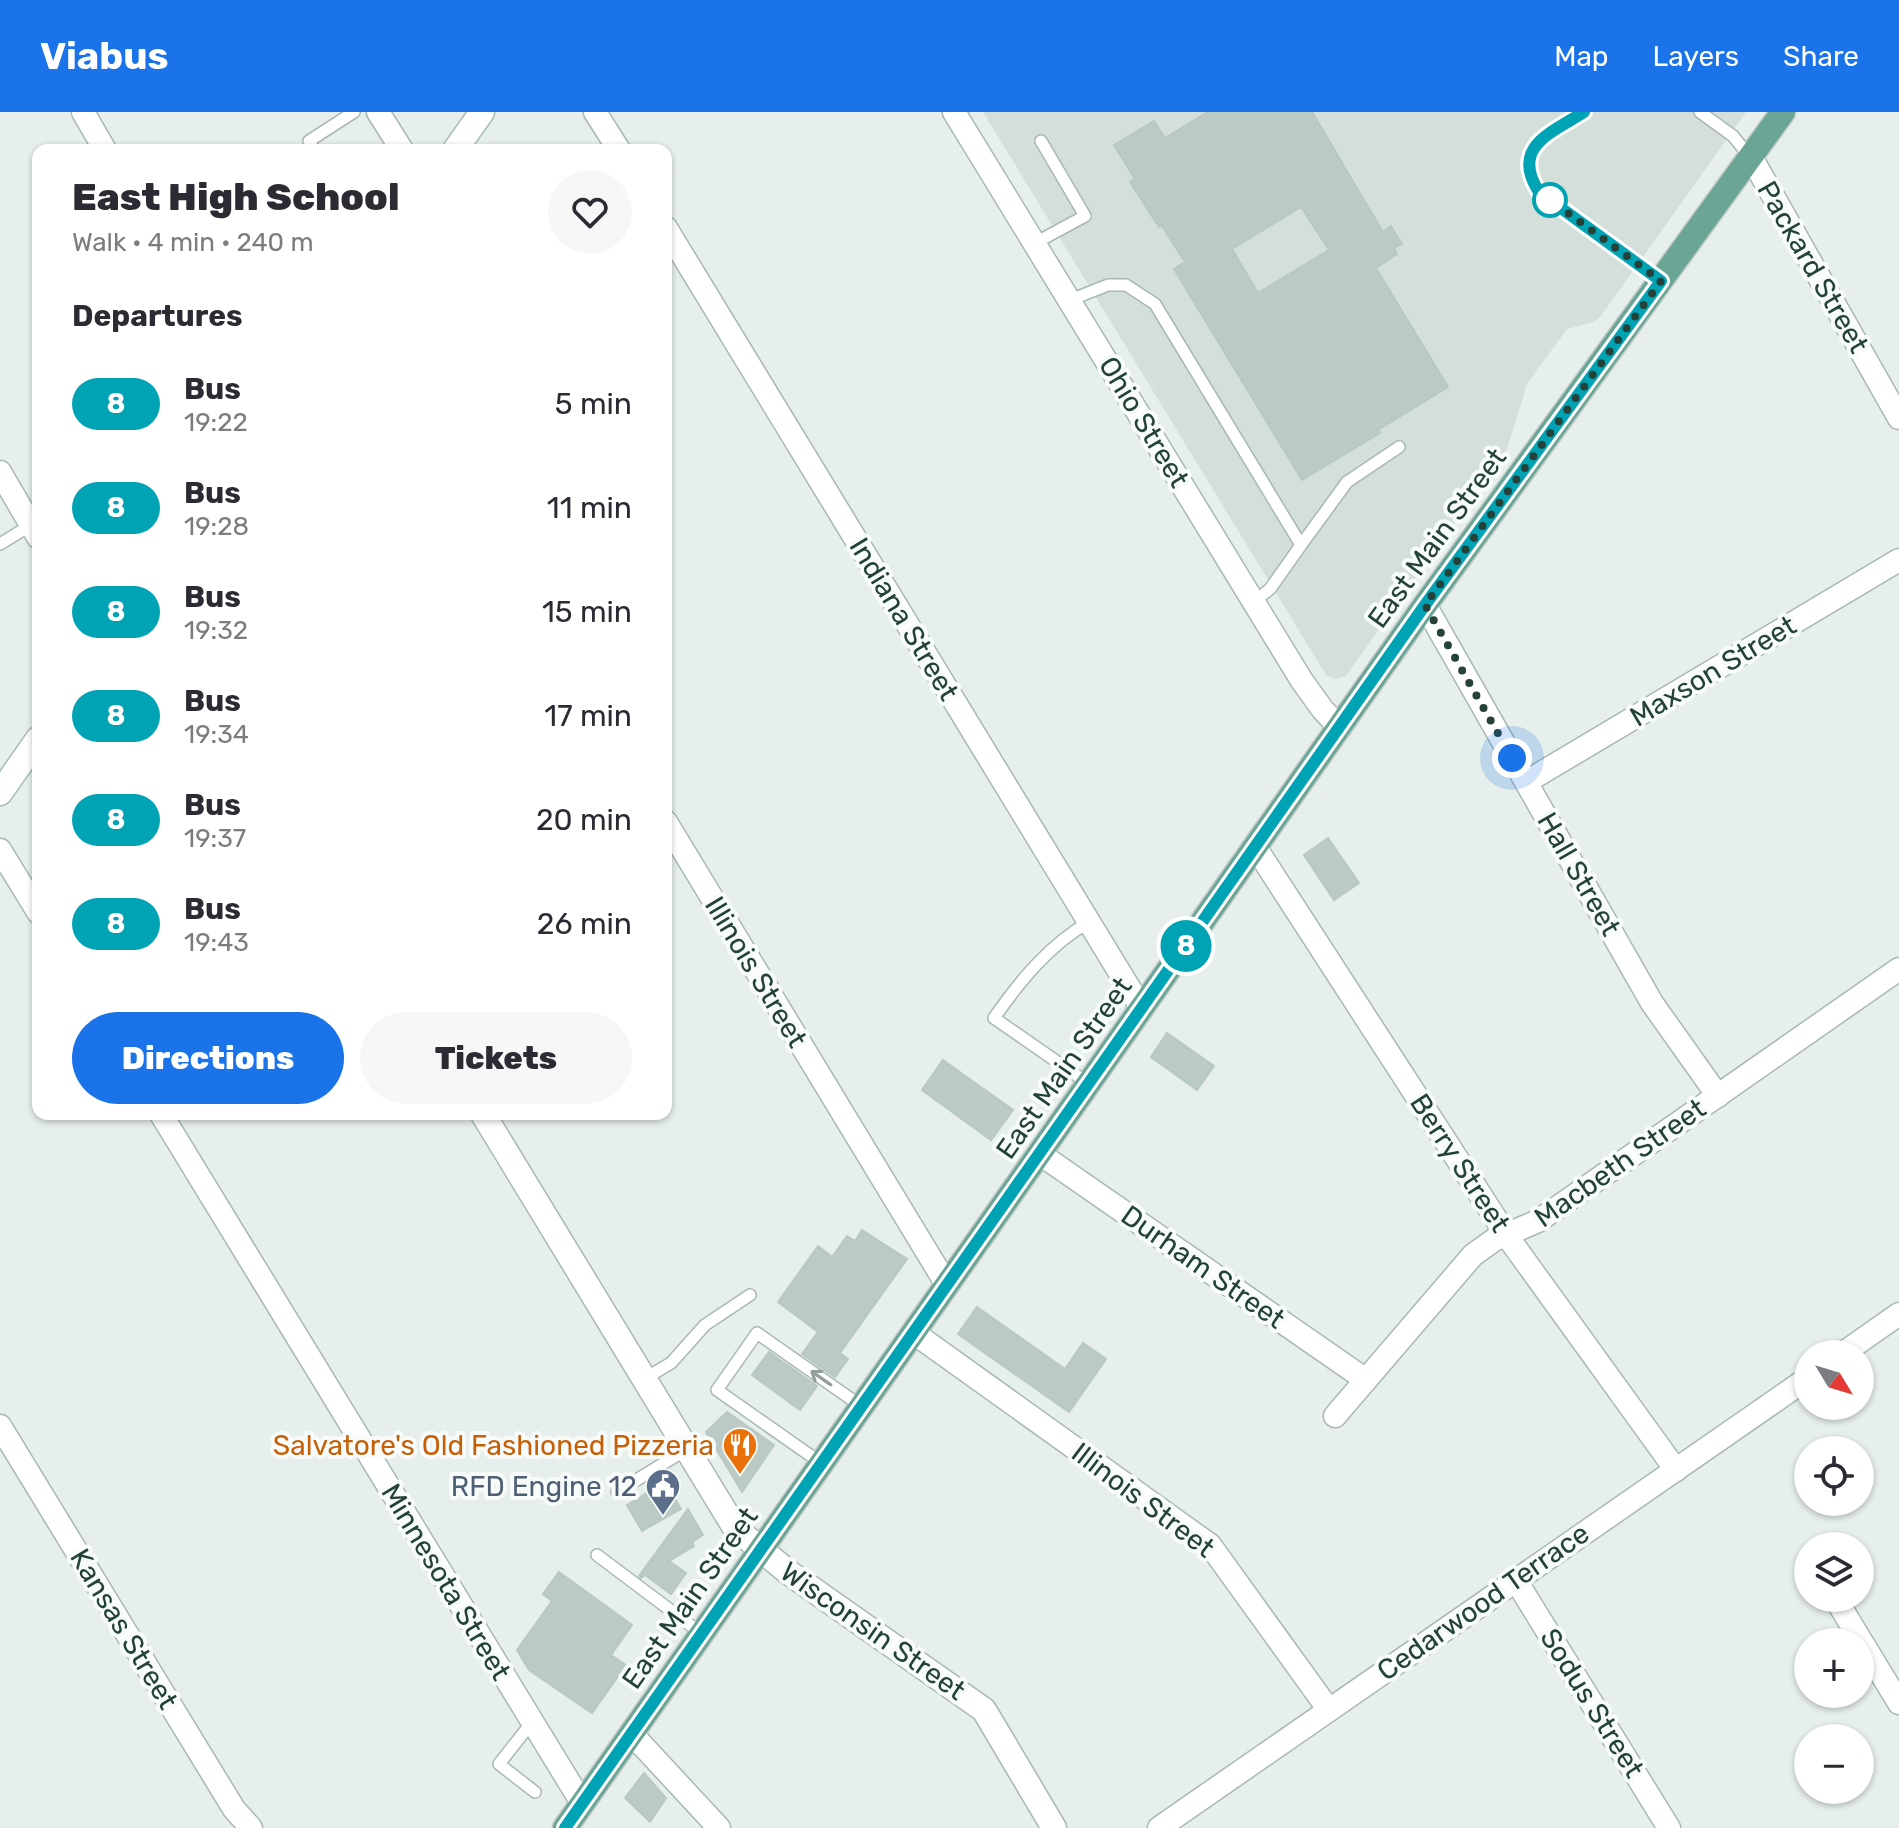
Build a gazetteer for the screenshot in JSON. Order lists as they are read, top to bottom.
{
  "streets": {
    "main road": ["East Main Street"],
    "street": [
      "Packard Street",
      "Ohio Street",
      "Indiana Street",
      "Maxson Street",
      "Hall Street",
      "Illinois Street",
      "Berry Street",
      "Macbeth Street",
      "Durham Street",
      "Minnesota Street",
      "Cedarwood Terrace",
      "Kansas Street",
      "Wisconsin Street",
      "Sodus Street"
    ]
  },
  "crossings": [
    ["Packard Street", "East Main Street"],
    ["Ohio Street", "East Main Street"],
    ["East Main Street", "Indiana Street"],
    ["East Main Street", "Hall Street"],
    ["East Main Street", "Illinois Street"],
    ["East Main Street", "Berry Street"],
    ["East Main Street", "Durham Street"],
    ["East Main Street", "Minnesota Street"],
    ["East Main Street", "Wisconsin Street"],
    ["Maxson Street", "Hall Street"],
    ["Hall Street", "Macbeth Street"],
    ["Illinois Street", "Cedarwood Terrace"],
    ["Berry Street", "Macbeth Street"],
    ["Berry Street", "Cedarwood Terrace"],
    ["Macbeth Street", "Durham Street"],
    ["Cedarwood Terrace", "Sodus Street"]
  ],
  "places": {
    "restaurant": ["Salvatore's Old Fashioned Pizzeria"],
    "public building": ["RFD Engine 12"]
  },
  "lines": ["bus line 8"],
  "north": "bottom right",
  "page": {
    "header": "Viabus",
    "nav": ["Map", "Layers", "Share"],
    "on_map": "8",
    "heading": [
      ["East High School", "Walk · 4 min · 240 m"],
      "Departures"
    ],
    "list": [
      {
        "mark": "8",
        "name": "Bus",
        "note": "19:22",
        "value": "5 min"
      },
      {
        "mark": "8",
        "name": "Bus",
        "note": "19:28",
        "value": "11 min"
      },
      {
        "mark": "8",
        "name": "Bus",
        "note": "19:32",
        "value": "15 min"
      },
      {
        "mark": "8",
        "name": "Bus",
        "note": "19:34",
        "value": "17 min"
      },
      {
        "mark": "8",
        "name": "Bus",
        "note": "19:37",
        "value": "20 min"
      },
      {
        "mark": "8",
        "name": "Bus",
        "note": "19:43",
        "value": "26 min"
      }
    ],
    "buttons": ["Directions", "Tickets"],
    "map_buttons": ["+", "−"]
  }
}
